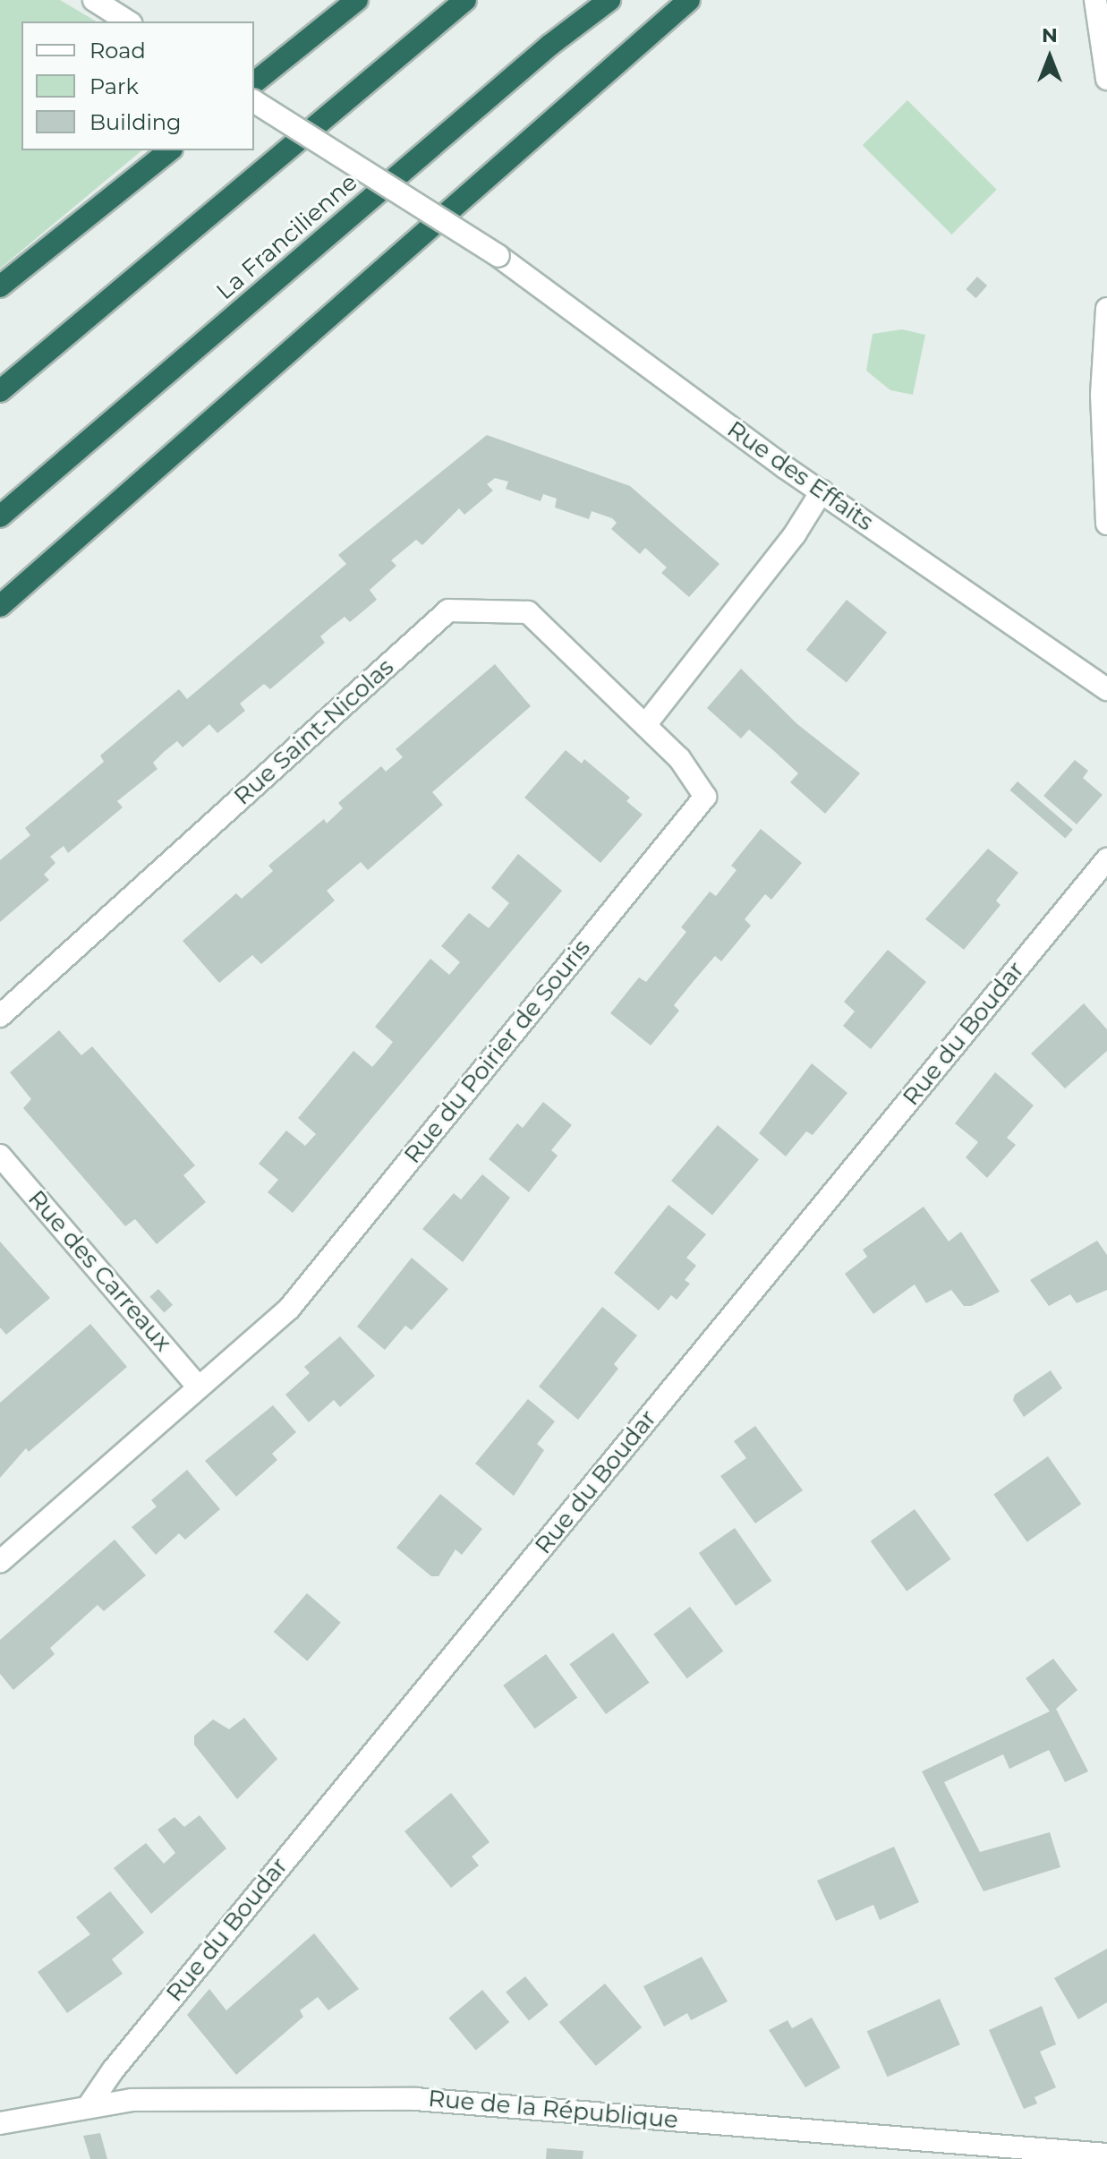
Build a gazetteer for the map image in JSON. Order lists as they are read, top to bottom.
{
  "streets": {
    "highway": ["La Francilienne"],
    "street": [
      "Rue des Effaits",
      "Rue Saint-Nicolas",
      "Rue du Boudar",
      "Rue du Poirier de Souris",
      "Rue des Carreaux",
      "Rue de la République"
    ]
  },
  "crossings": [
    ["Rue Saint-Nicolas", "Rue du Poirier de Souris"],
    ["Rue du Boudar", "Rue de la République"],
    ["Rue du Poirier de Souris", "Rue des Carreaux"]
  ],
  "legend": ["Road", "Park", "Building"],
  "north": "top"
}
